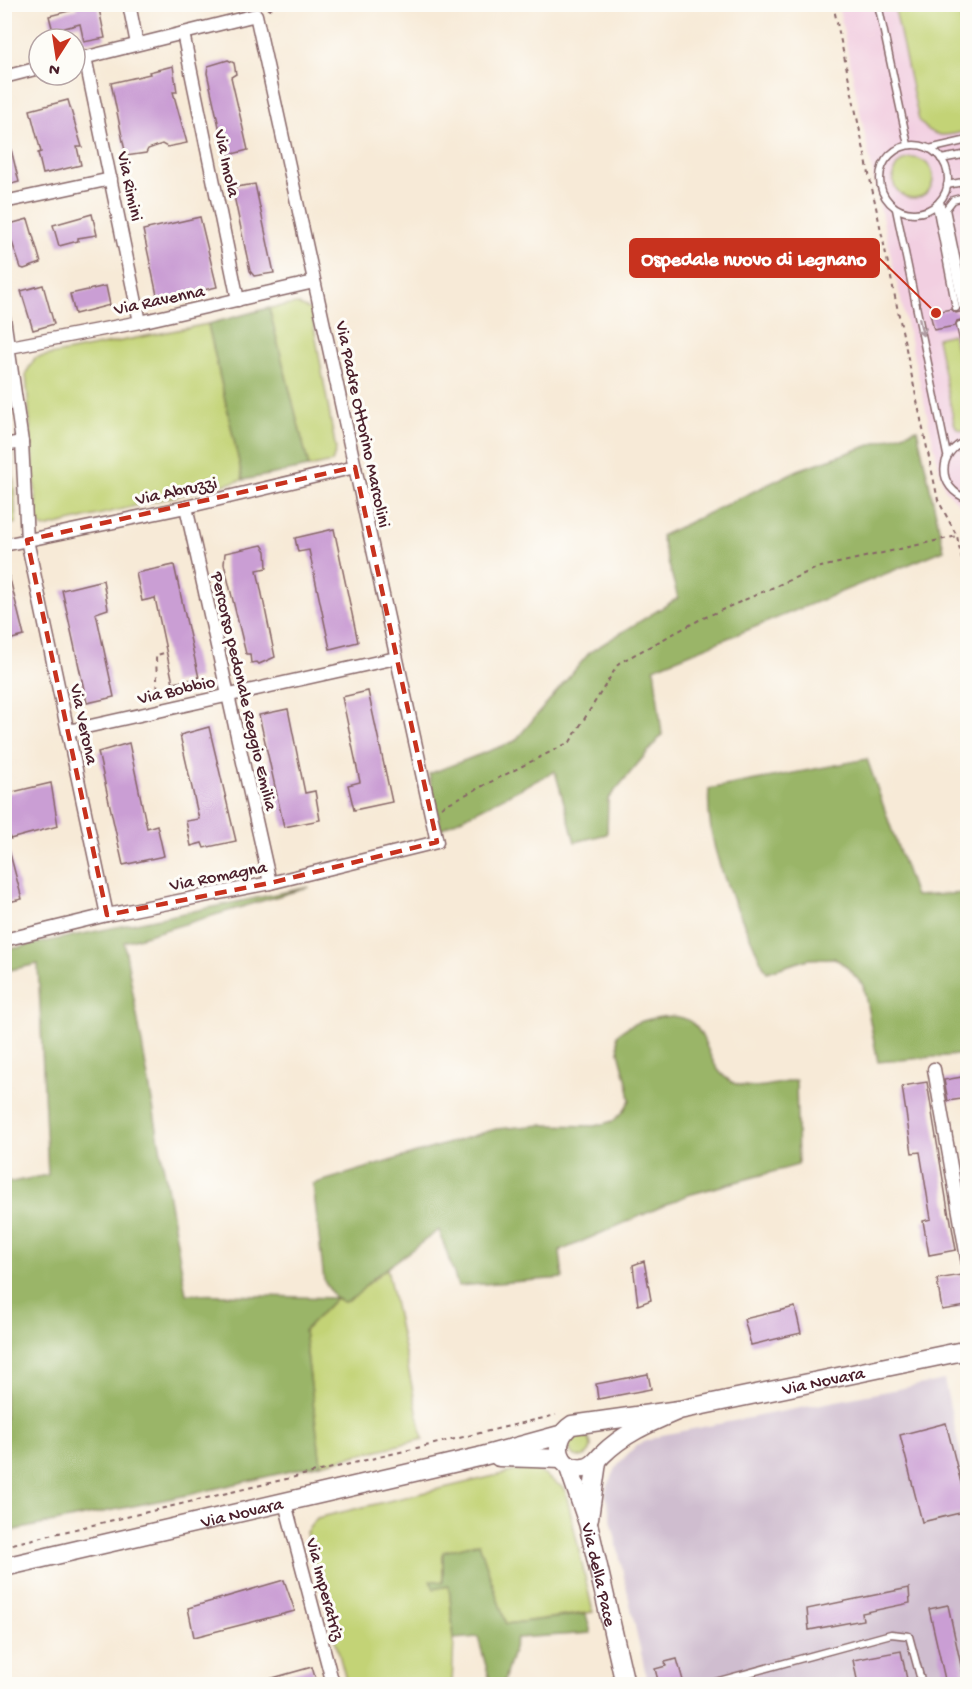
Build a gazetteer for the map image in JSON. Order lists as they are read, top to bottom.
{
  "streets": {
    "street": [
      "Via Imola",
      "Via Rimini",
      "Via Ravenna",
      "Via Padre Ottorino Marcolini",
      "Via Abruzzi",
      "Via Bobbio",
      "Percorso pedonale Reggio Emilia",
      "Via Verona",
      "Via Romagna",
      "Via Novara",
      "Via della Pace",
      "Via Imperatriz"
    ]
  },
  "crossings": [
    ["Via Imola", "Via Ravenna"],
    ["Via Imola", "Via Padre Ottorino Marcolini"],
    ["Via Rimini", "Via Ravenna"],
    ["Via Ravenna", "Via Padre Ottorino Marcolini"],
    ["Via Ravenna", "Via Verona"],
    ["Via Padre Ottorino Marcolini", "Via Abruzzi"],
    ["Via Padre Ottorino Marcolini", "Via Bobbio"],
    ["Via Padre Ottorino Marcolini", "Via Romagna"],
    ["Via Abruzzi", "Percorso pedonale Reggio Emilia"],
    ["Via Abruzzi", "Via Verona"],
    ["Via Bobbio", "Percorso pedonale Reggio Emilia"],
    ["Via Bobbio", "Via Verona"],
    ["Percorso pedonale Reggio Emilia", "Via Romagna"],
    ["Via Verona", "Via Romagna"],
    ["Via Novara", "Via della Pace"],
    ["Via Novara", "Via Imperatriz"]
  ],
  "places": ["Ospedale nuovo di Legnano"],
  "north": "bottom"
}
